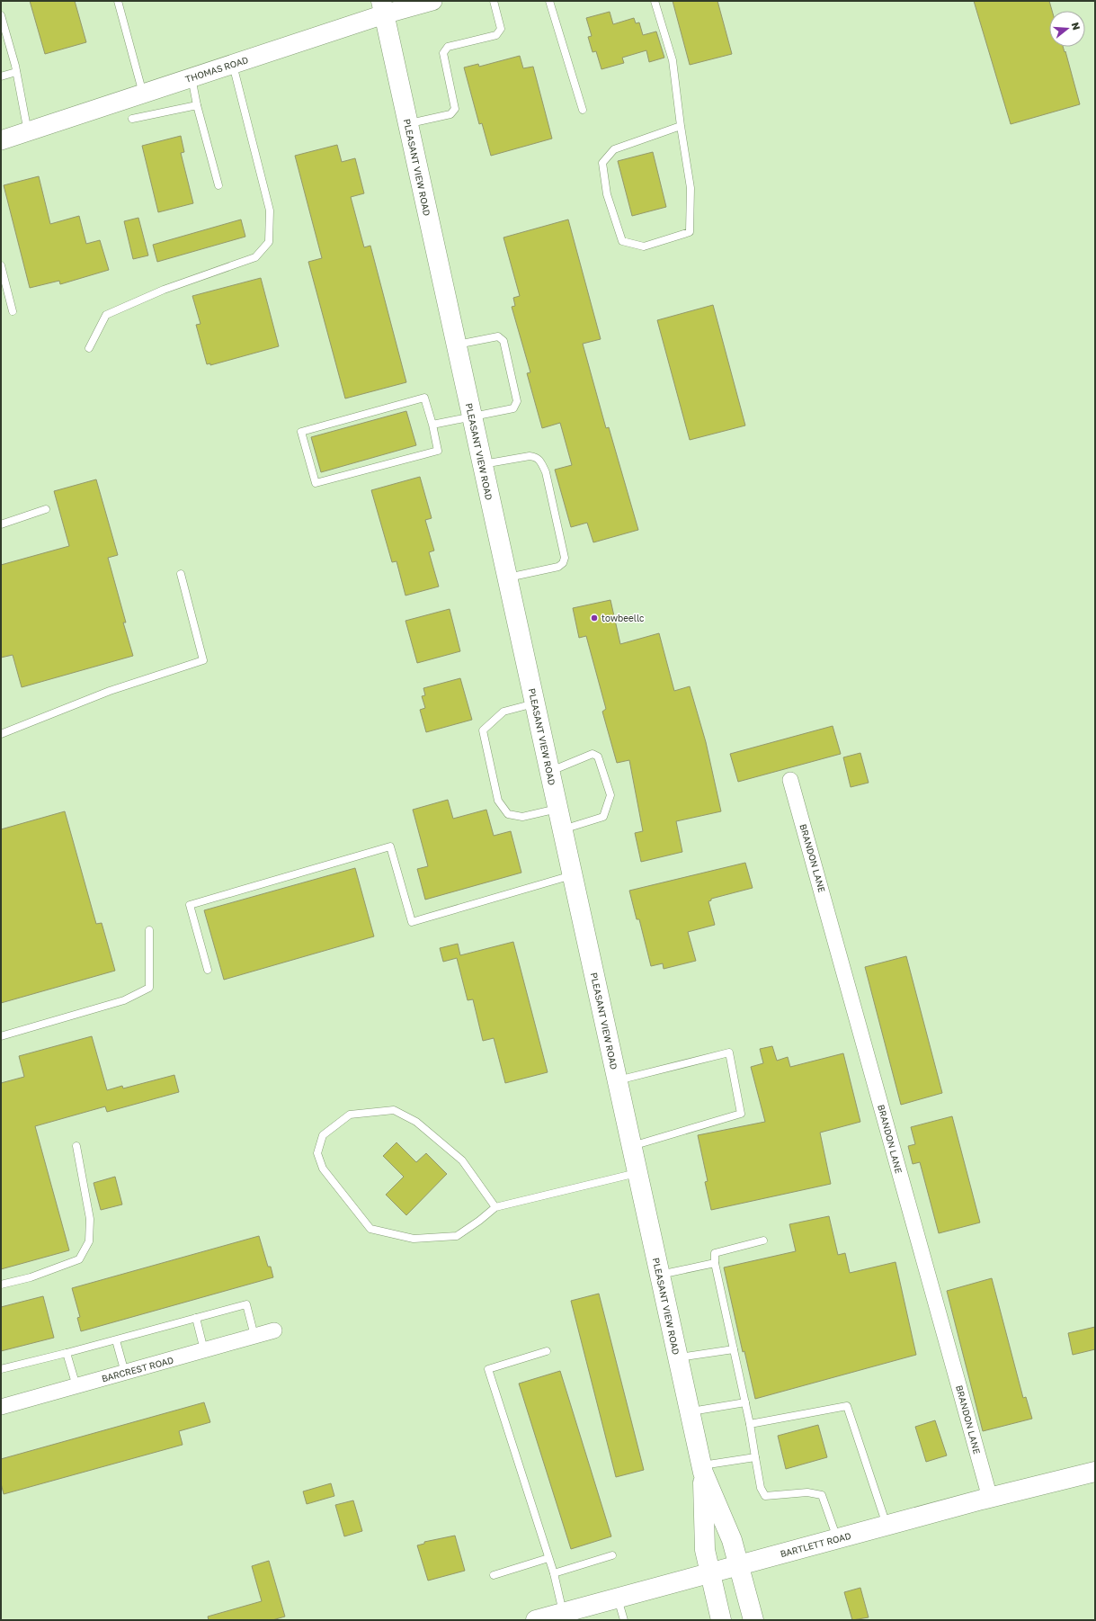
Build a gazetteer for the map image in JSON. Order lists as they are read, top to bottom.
{
  "streets": {
    "main road": ["PLEASANT VIEW ROAD", "BARTLETT ROAD"],
    "street": ["THOMAS ROAD", "BRANDON LANE", "BARCREST ROAD"]
  },
  "crossings": [
    ["THOMAS ROAD", "PLEASANT VIEW ROAD"],
    ["PLEASANT VIEW ROAD", "BARTLETT ROAD"],
    ["BRANDON LANE", "BARTLETT ROAD"]
  ],
  "places": ["towbeellc"],
  "north": "right"
}
